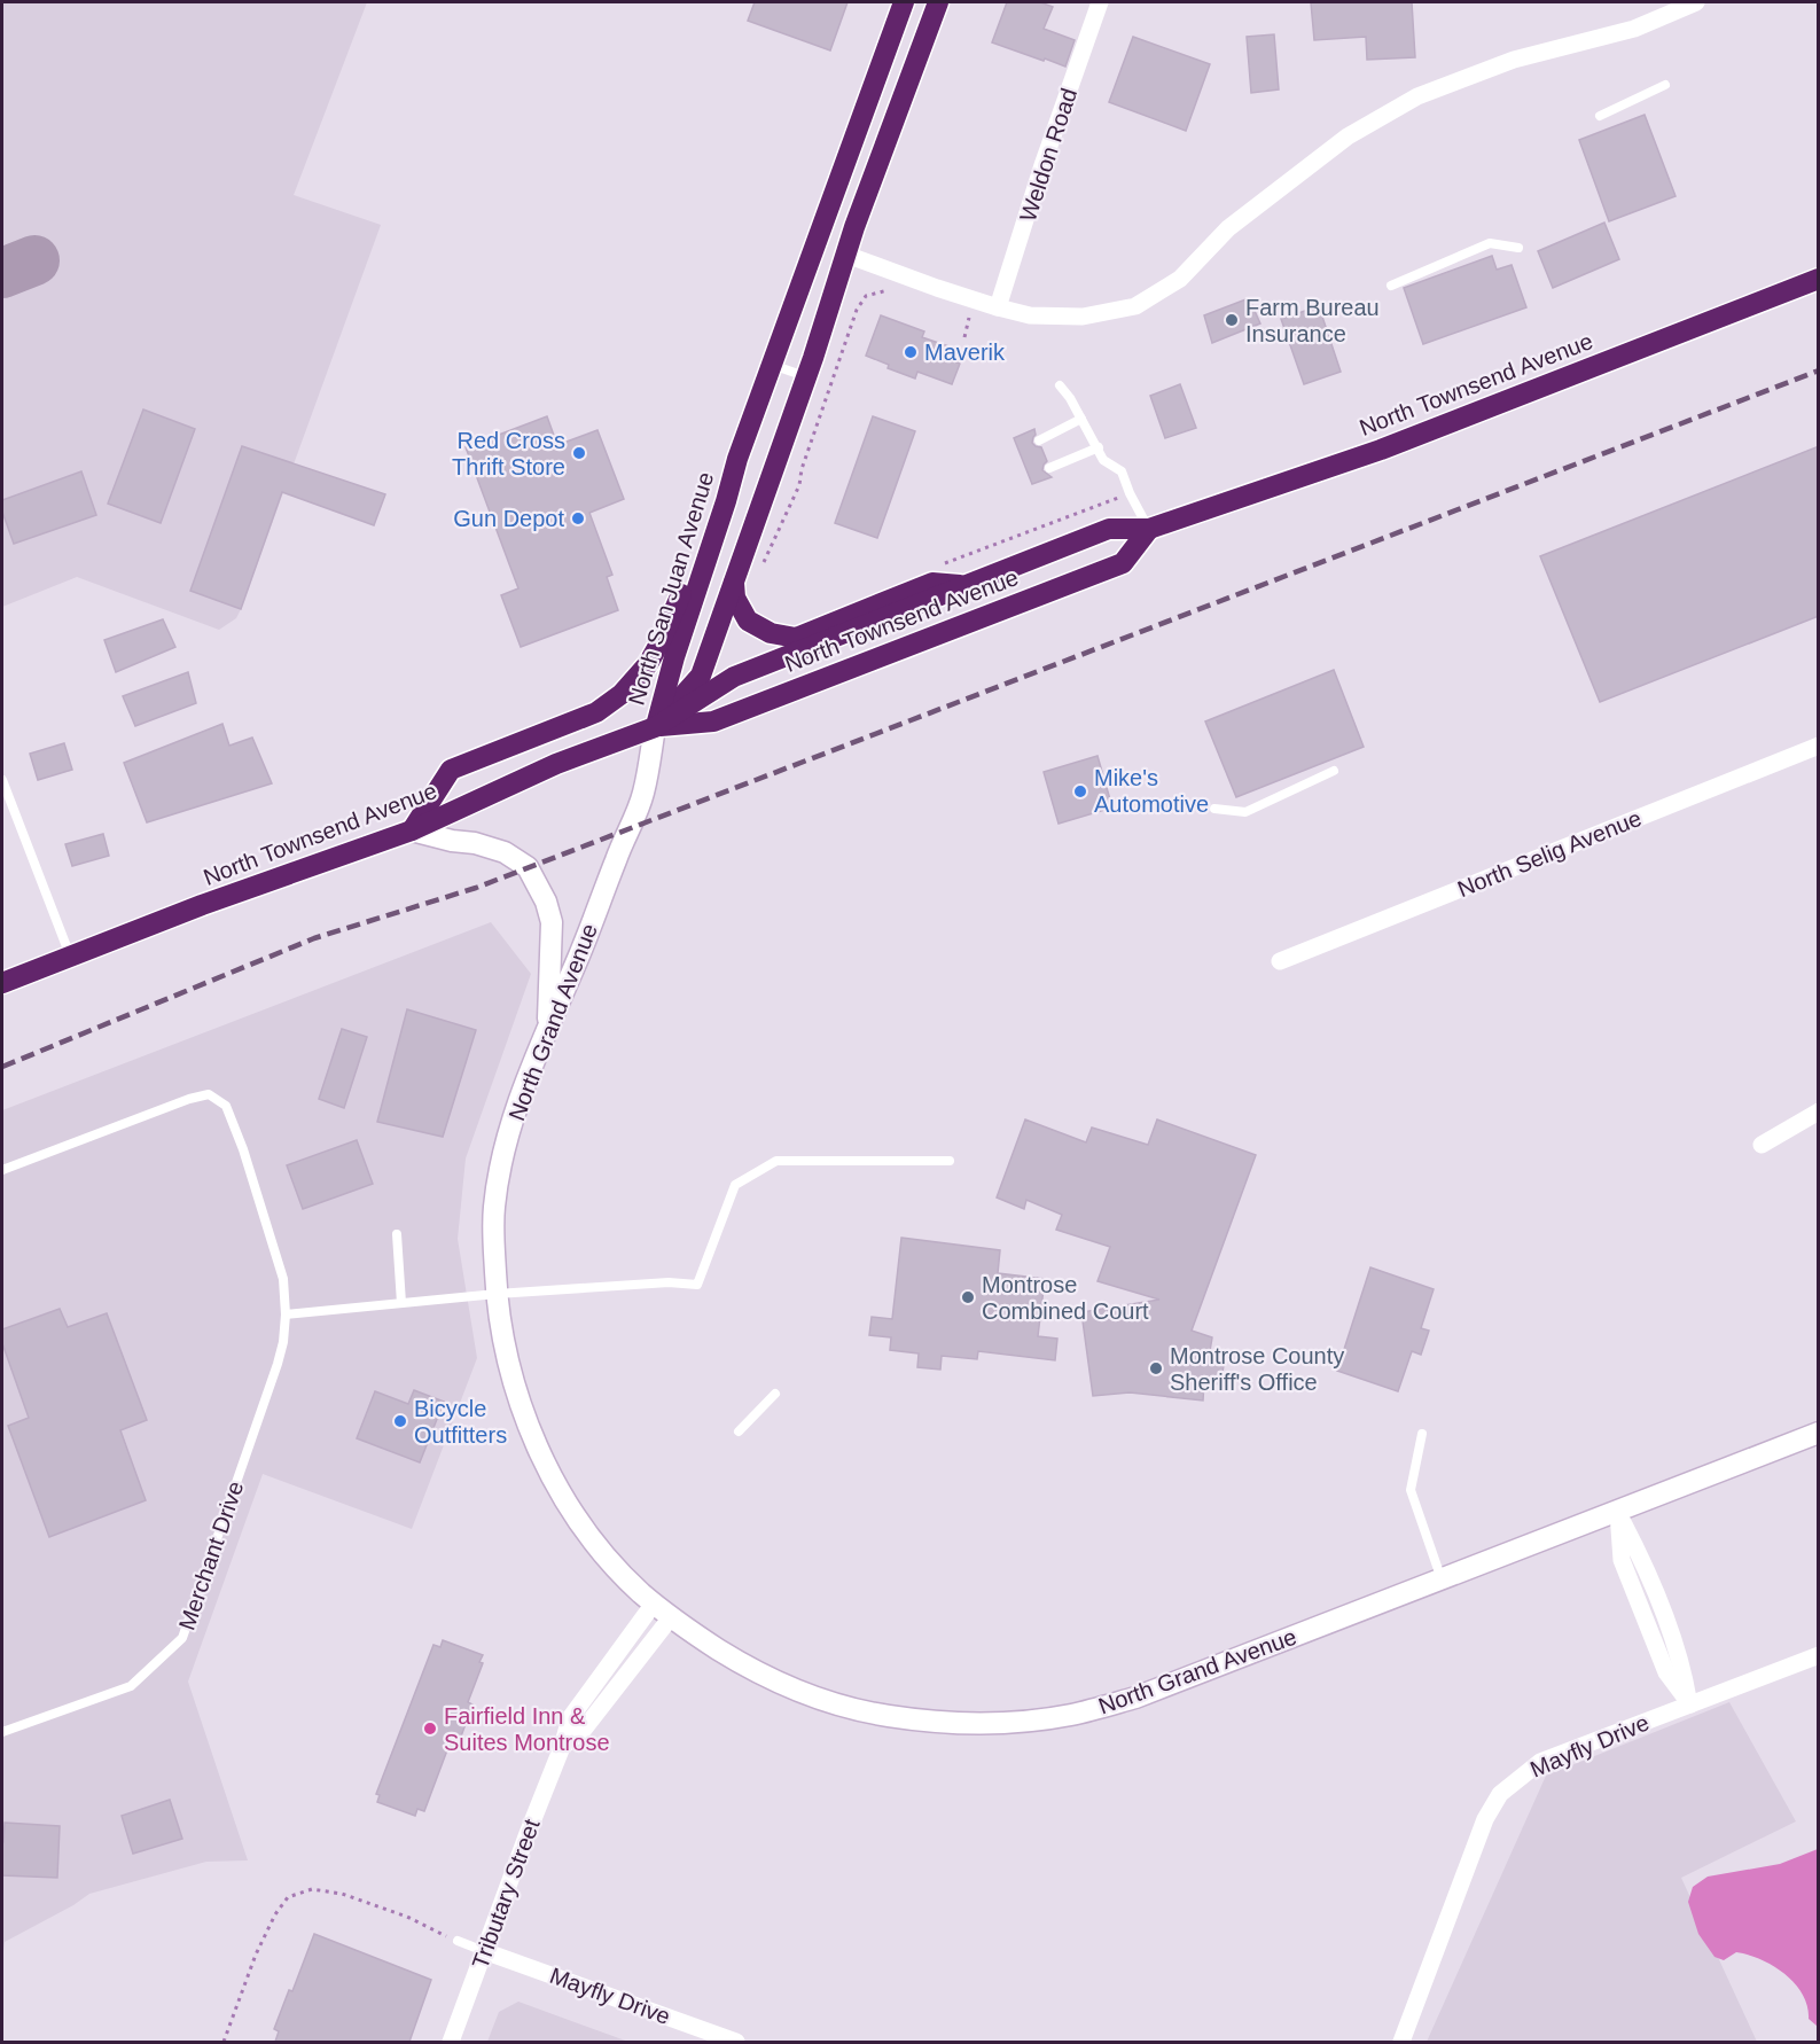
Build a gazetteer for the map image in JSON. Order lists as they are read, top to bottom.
{
  "streets": {
    "highway": ["North Townsend Avenue", "North San Juan Avenue"],
    "street": [
      "Weldon Road",
      "North Selig Avenue",
      "North Grand Avenue",
      "Mayfly Drive",
      "Tributary Street"
    ],
    "lane": ["Merchant Drive"]
  },
  "crossings": [
    ["North Townsend Avenue", "North San Juan Avenue"],
    ["North Townsend Avenue", "North Grand Avenue"],
    ["North San Juan Avenue", "North Grand Avenue"],
    ["North Grand Avenue", "Tributary Street"],
    ["Mayfly Drive", "Tributary Street"]
  ],
  "places": [
    "Farm Bureau Insurance",
    "Maverik",
    "Red Cross Thrift Store",
    "Gun Depot",
    "Mike's Automotive",
    "Montrose Combined Court",
    "Montrose County Sheriff's Office",
    "Bicycle Outfitters",
    "Fairfield Inn & Suites Montrose"
  ]
}
